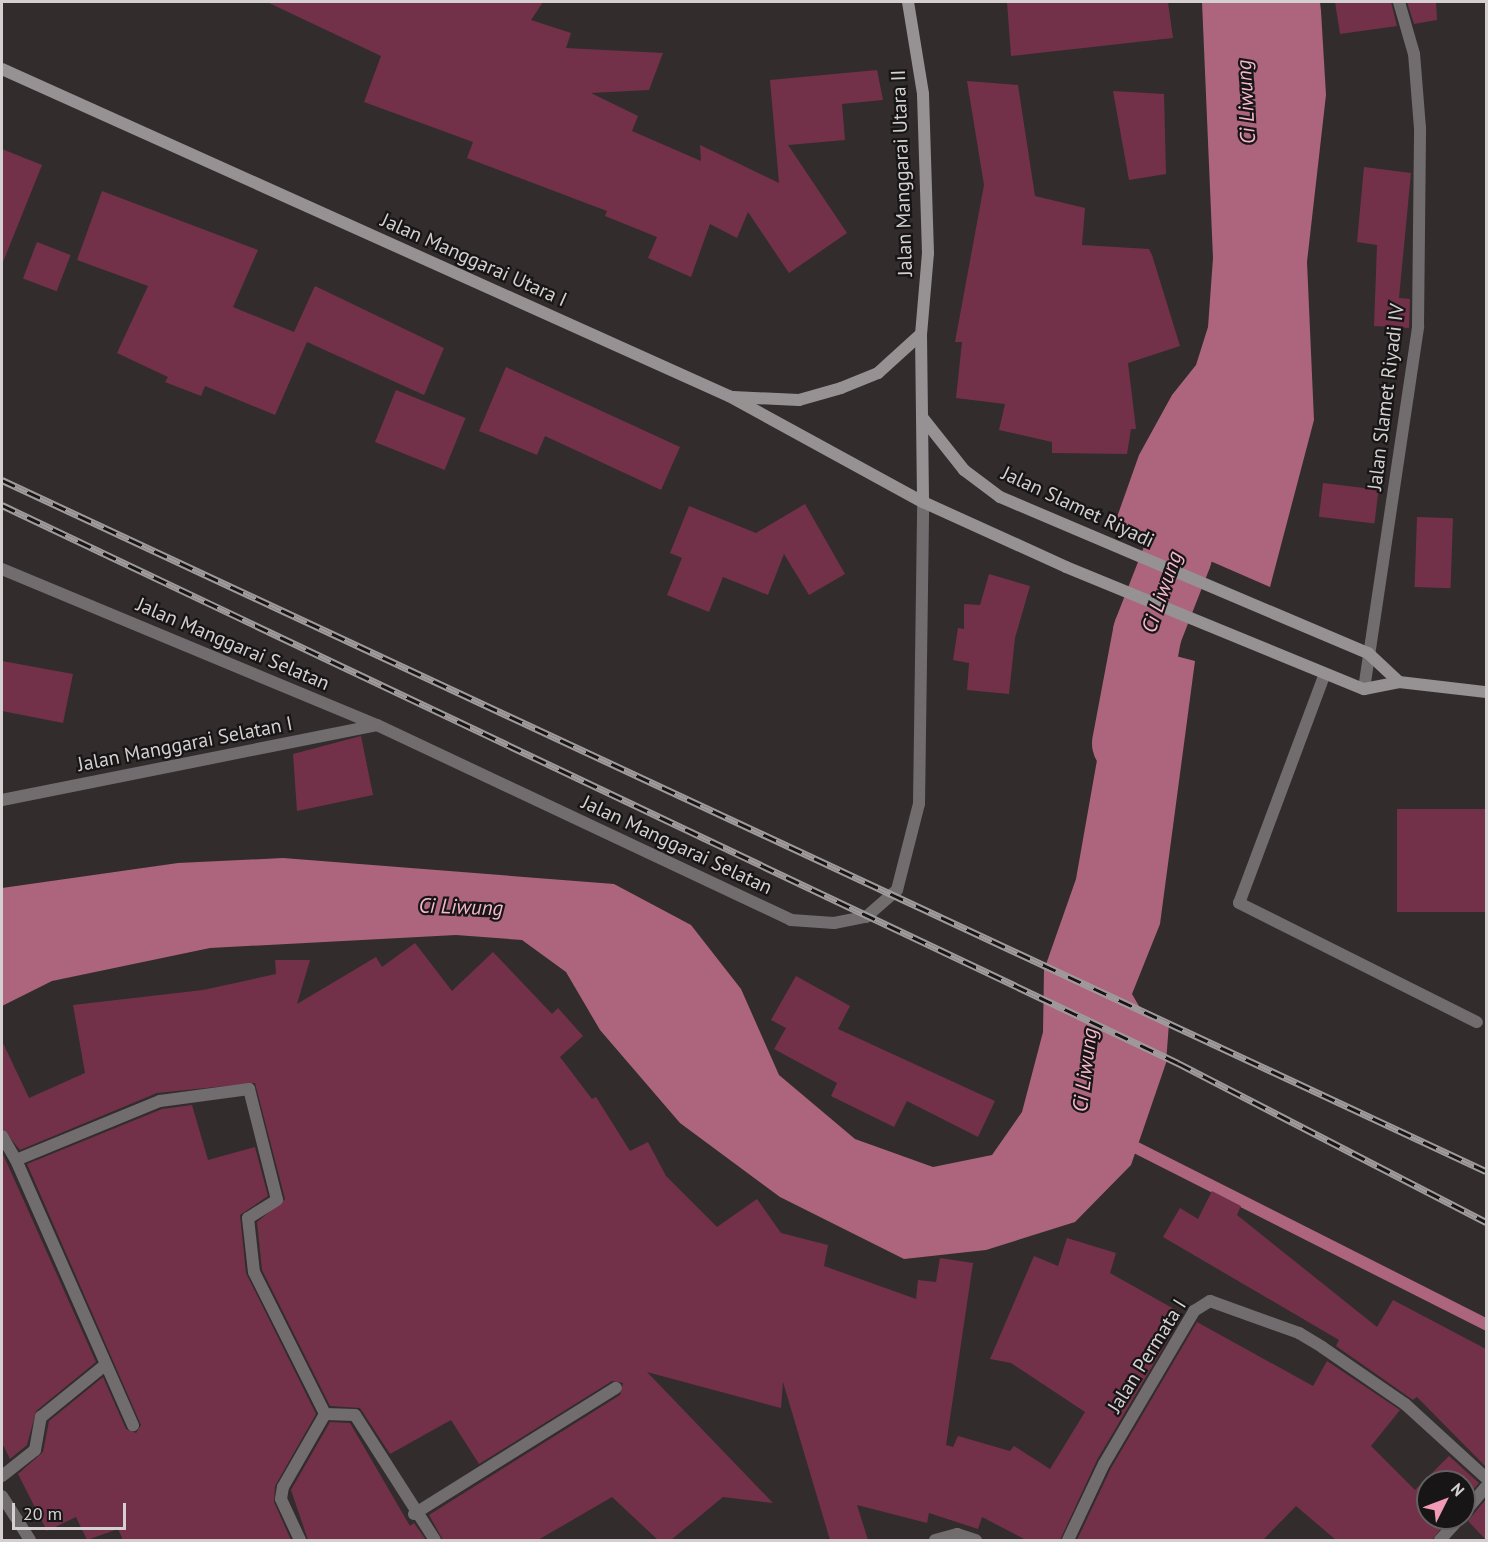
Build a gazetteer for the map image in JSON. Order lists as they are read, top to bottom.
{
  "streets": {
    "street": [
      "Jalan Manggarai Utara II",
      "Jalan Manggarai Utara I",
      "Jalan Slamet Riyadi IV",
      "Jalan Slamet Riyadi",
      "Jalan Manggarai Selatan",
      "Jalan Manggarai Selatan I",
      "Jalan Permata I"
    ]
  },
  "crossings": [
    ["Jalan Manggarai Utara II", "Jalan Slamet Riyadi"],
    ["Jalan Manggarai Utara II", "Jalan Manggarai Selatan"],
    ["Jalan Manggarai Utara I", "Jalan Manggarai Selatan"],
    ["Jalan Slamet Riyadi IV", "Jalan Slamet Riyadi"],
    ["Jalan Slamet Riyadi", "Jalan Manggarai Selatan"],
    ["Jalan Manggarai Selatan", "Jalan Manggarai Selatan I"]
  ],
  "water": ["Ci Liwung"],
  "scale_bar": "20 m",
  "north": "top right"
}
